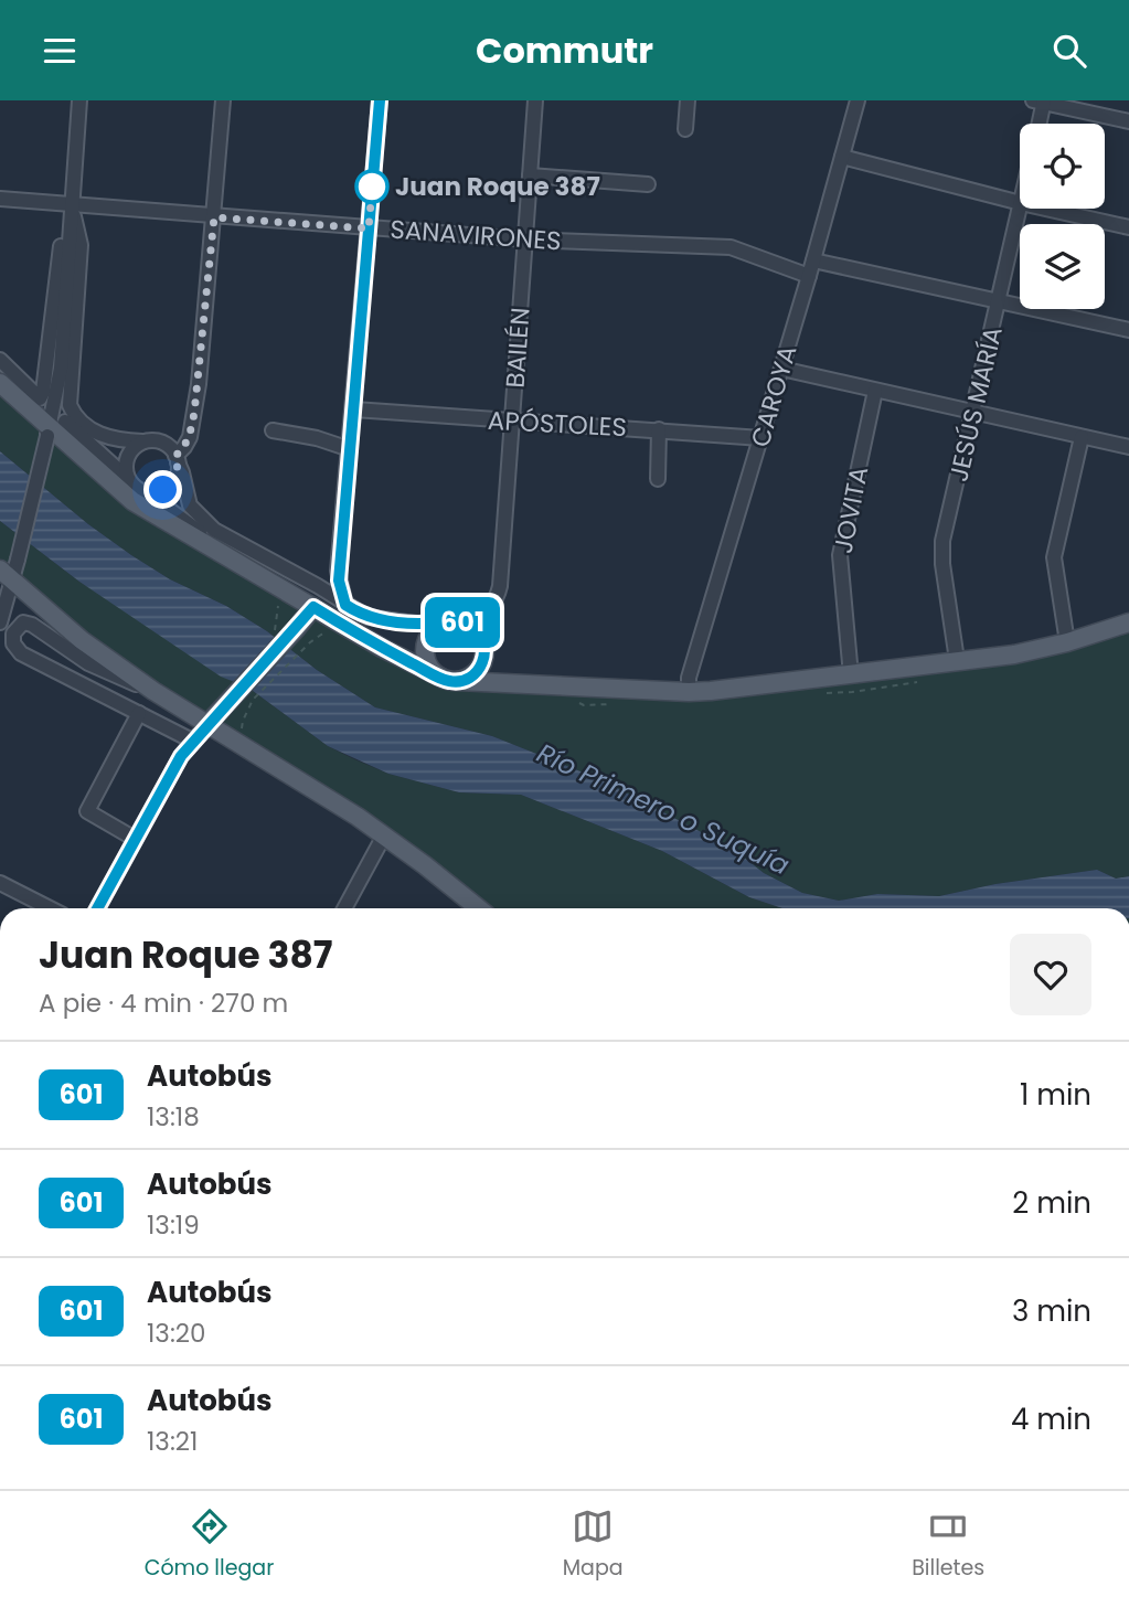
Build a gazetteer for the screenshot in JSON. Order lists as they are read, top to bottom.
{
  "streets": {
    "street": [
      "SANAVIRONES",
      "BAILÉN",
      "CAROYA",
      "JESÚS MARÍA",
      "APÓSTOLES",
      "JOVITA"
    ]
  },
  "crossings": [
    ["SANAVIRONES", "BAILÉN"],
    ["SANAVIRONES", "CAROYA"],
    ["BAILÉN", "APÓSTOLES"],
    ["CAROYA", "APÓSTOLES"]
  ],
  "water": ["Río Primero o Suquía"],
  "places": ["Juan Roque 387"],
  "lines": ["bus line 601"],
  "page": {
    "header": "Commutr",
    "on_map": "601",
    "heading": ["Juan Roque 387", "A pie · 4 min · 270 m"],
    "list": [
      {
        "mark": "601",
        "name": "Autobús",
        "note": "13:18",
        "value": "1 min"
      },
      {
        "mark": "601",
        "name": "Autobús",
        "note": "13:19",
        "value": "2 min"
      },
      {
        "mark": "601",
        "name": "Autobús",
        "note": "13:20",
        "value": "3 min"
      },
      {
        "mark": "601",
        "name": "Autobús",
        "note": "13:21",
        "value": "4 min"
      }
    ],
    "tabs": ["Cómo llegar", "Mapa", "Billetes"]
  }
}
